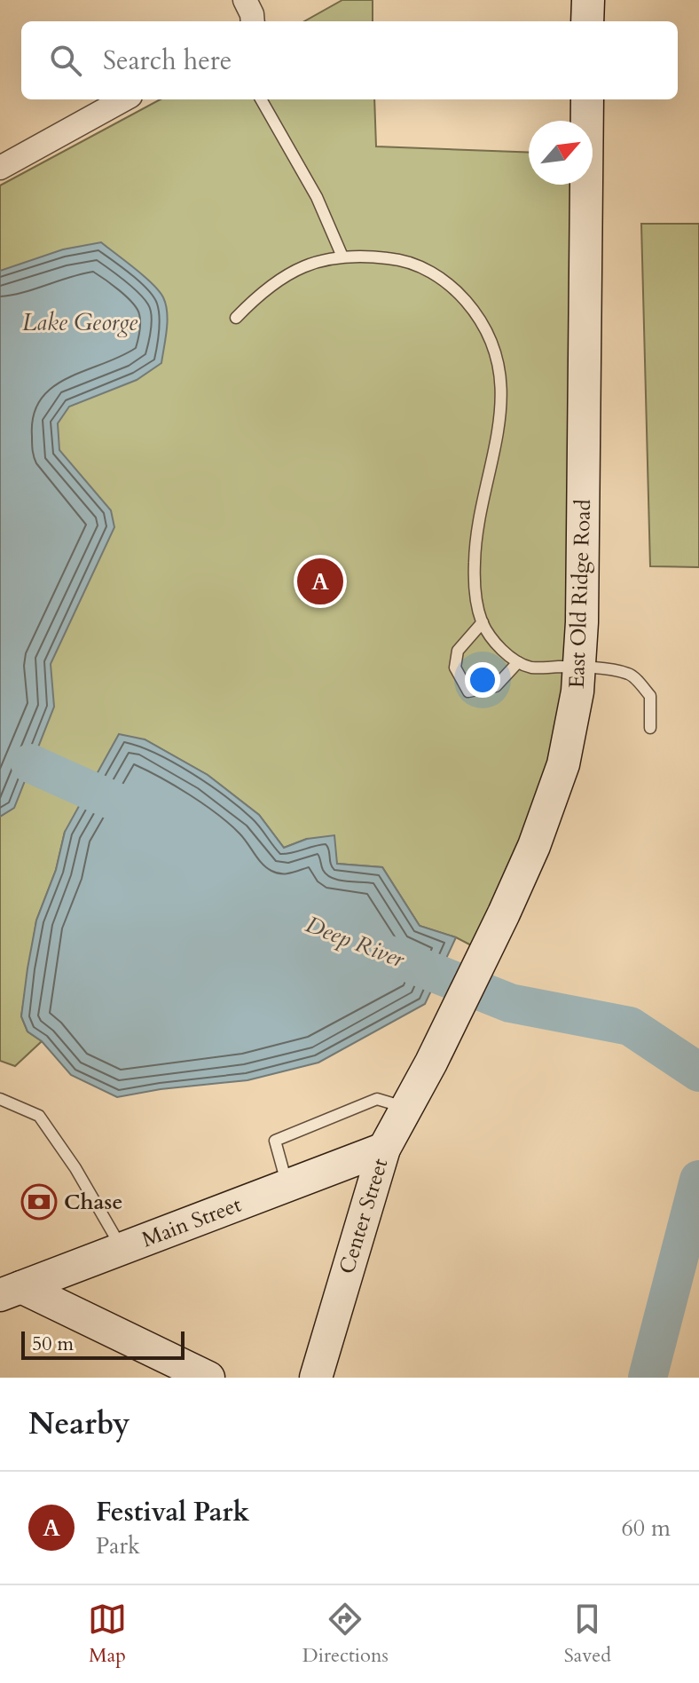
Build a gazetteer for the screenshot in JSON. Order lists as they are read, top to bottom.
{
  "streets": {
    "street": ["East Old Ridge Road", "Center Street", "Main Street"]
  },
  "crossings": [
    ["East Old Ridge Road", "Center Street"],
    ["Center Street", "Main Street"]
  ],
  "water": ["Lake George", "Deep River"],
  "places": {
    "bank": ["Chase"]
  },
  "scale_bar": "50 m",
  "north": "top right",
  "page": {
    "search": "Search here",
    "pins": "A",
    "scale": "50 m",
    "heading": "Nearby",
    "list": [
      {
        "mark": "A",
        "name": "Festival Park",
        "note": "Park",
        "value": "60 m"
      }
    ],
    "nav": ["Map", "Directions", "Saved"]
  }
}
